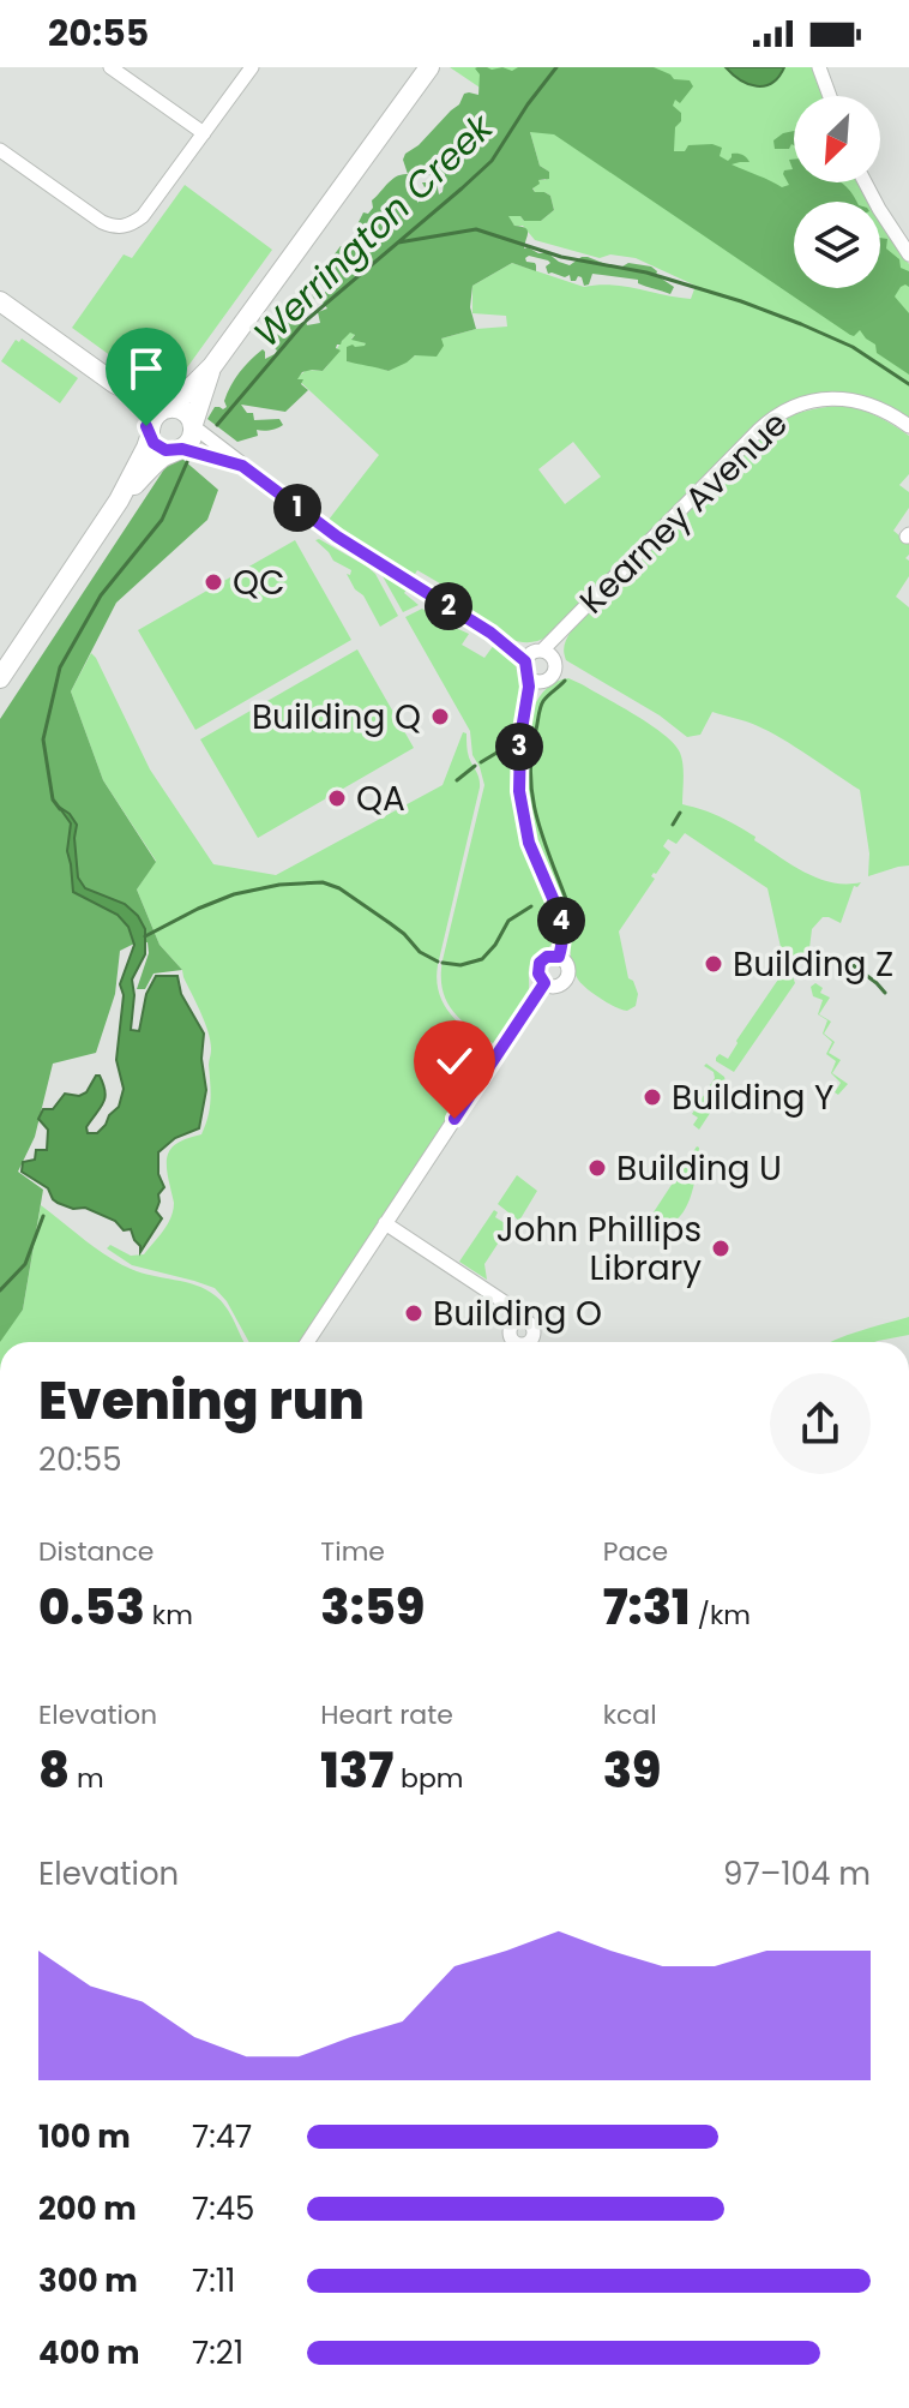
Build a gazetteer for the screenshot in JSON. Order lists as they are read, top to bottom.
{
  "streets": {
    "street": ["Kearney Avenue"]
  },
  "water": ["Werrington Creek"],
  "places": [
    "QC",
    "Building Q",
    "QA",
    "Building Z",
    "Building Y",
    "Building U",
    "John Phillips Library",
    "Building O"
  ],
  "north": "bottom left",
  "page": {
    "status": "20:55",
    "pins": [
      "1",
      "2",
      "3",
      "4"
    ],
    "heading": ["Evening run", "20:55"],
    "stats": [
      ["Distance", "0.53 km"],
      ["Time", "3:59"],
      ["Pace", "7:31 /km"],
      ["Elevation", "8 m"],
      ["Heart rate", "137 bpm"],
      ["kcal", "39"]
    ],
    "chart": ["Elevation", "97–104 m"],
    "list": [
      {
        "name": "100 m",
        "note": "7:47"
      },
      {
        "name": "200 m",
        "note": "7:45"
      },
      {
        "name": "300 m",
        "note": "7:11"
      },
      {
        "name": "400 m",
        "note": "7:21"
      }
    ]
  }
}
